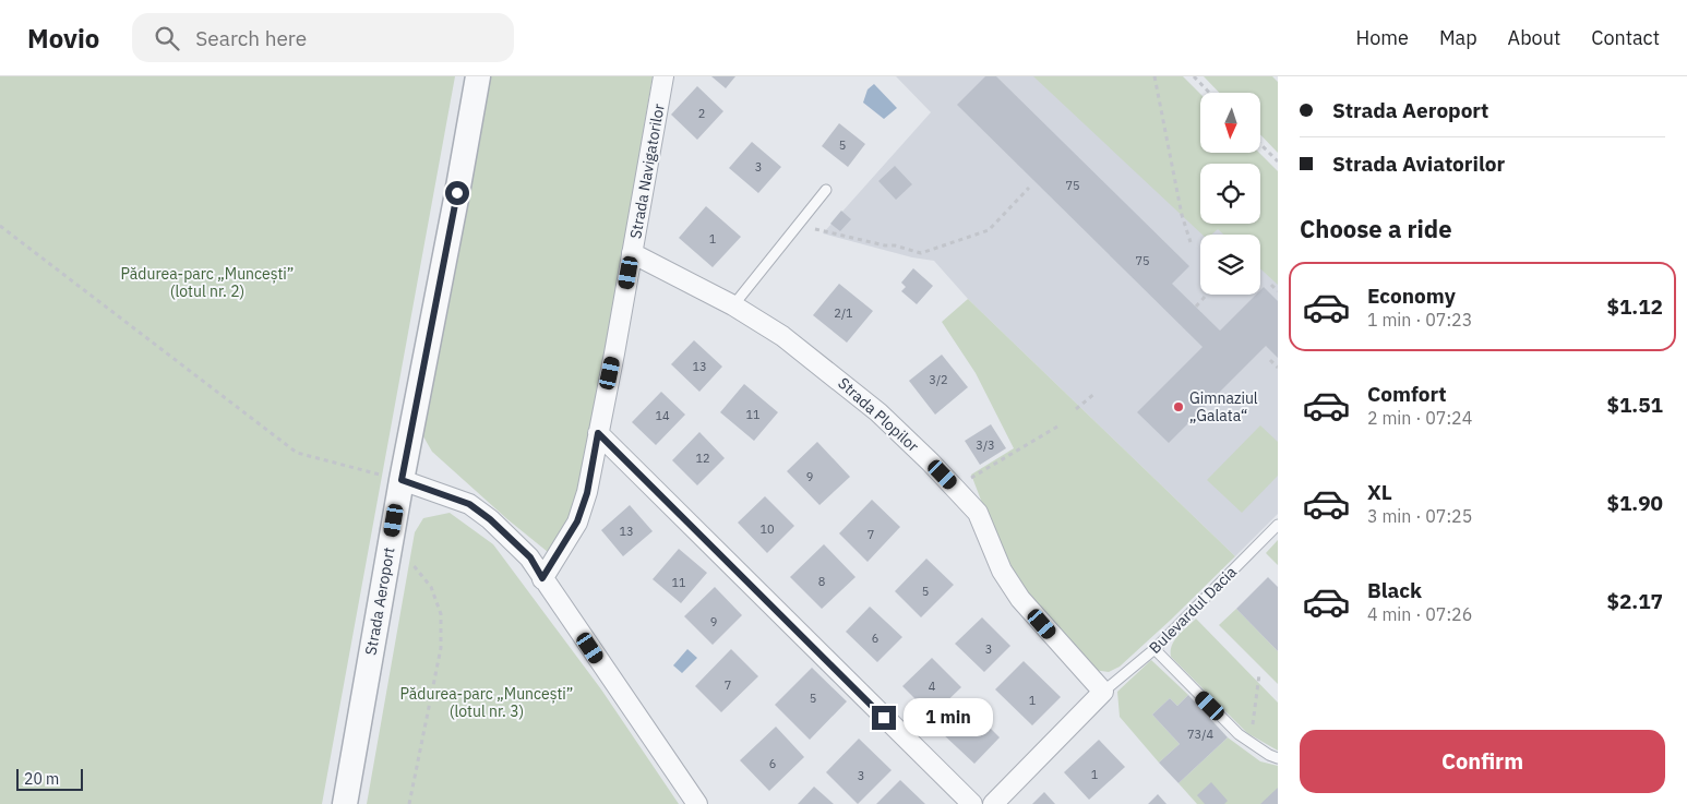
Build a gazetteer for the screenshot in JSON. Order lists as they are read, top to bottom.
{
  "streets": {
    "street": ["Strada Navigatorilor", "Strada Plopilor", "Strada Aeroport"],
    "lane": ["Bulevardul Dacia"]
  },
  "crossings": [
    ["Strada Navigatorilor", "Strada Plopilor"],
    ["Strada Plopilor", "Bulevardul Dacia"]
  ],
  "parks": ["Pădurea-parc „Muncești” (lotul nr. 2)", "Pădurea-parc „Muncești” (lotul nr. 3)"],
  "places": ["Gimnaziul „Galata“"],
  "house_numbers": [
    "2",
    "5",
    "3",
    "75",
    "1",
    "75",
    "2/1",
    "13",
    "3/2",
    "11",
    "14",
    "3/3",
    "12",
    "9",
    "10",
    "13",
    "7",
    "8",
    "11",
    "5",
    "9",
    "6",
    "3",
    "7",
    "4",
    "5",
    "1",
    "73/4",
    "6",
    "1",
    "3"
  ],
  "scale_bar": "20 m",
  "north": "bottom",
  "page": {
    "header": "Movio",
    "search": "Search here",
    "nav": [
      "Home",
      "Map",
      "About",
      "Contact"
    ],
    "banner": ["Strada Aeroport", "Strada Aviatorilor"],
    "heading": "Choose a ride",
    "list": [
      {
        "name": "Economy",
        "note": "1 min · 07:23",
        "value": "$1.12"
      },
      {
        "name": "Comfort",
        "note": "2 min · 07:24",
        "value": "$1.51"
      },
      {
        "name": "XL",
        "note": "3 min · 07:25",
        "value": "$1.90"
      },
      {
        "name": "Black",
        "note": "4 min · 07:26",
        "value": "$2.17"
      }
    ],
    "bubble": "1 min",
    "buttons": "Confirm",
    "scale": "20 m"
  }
}
